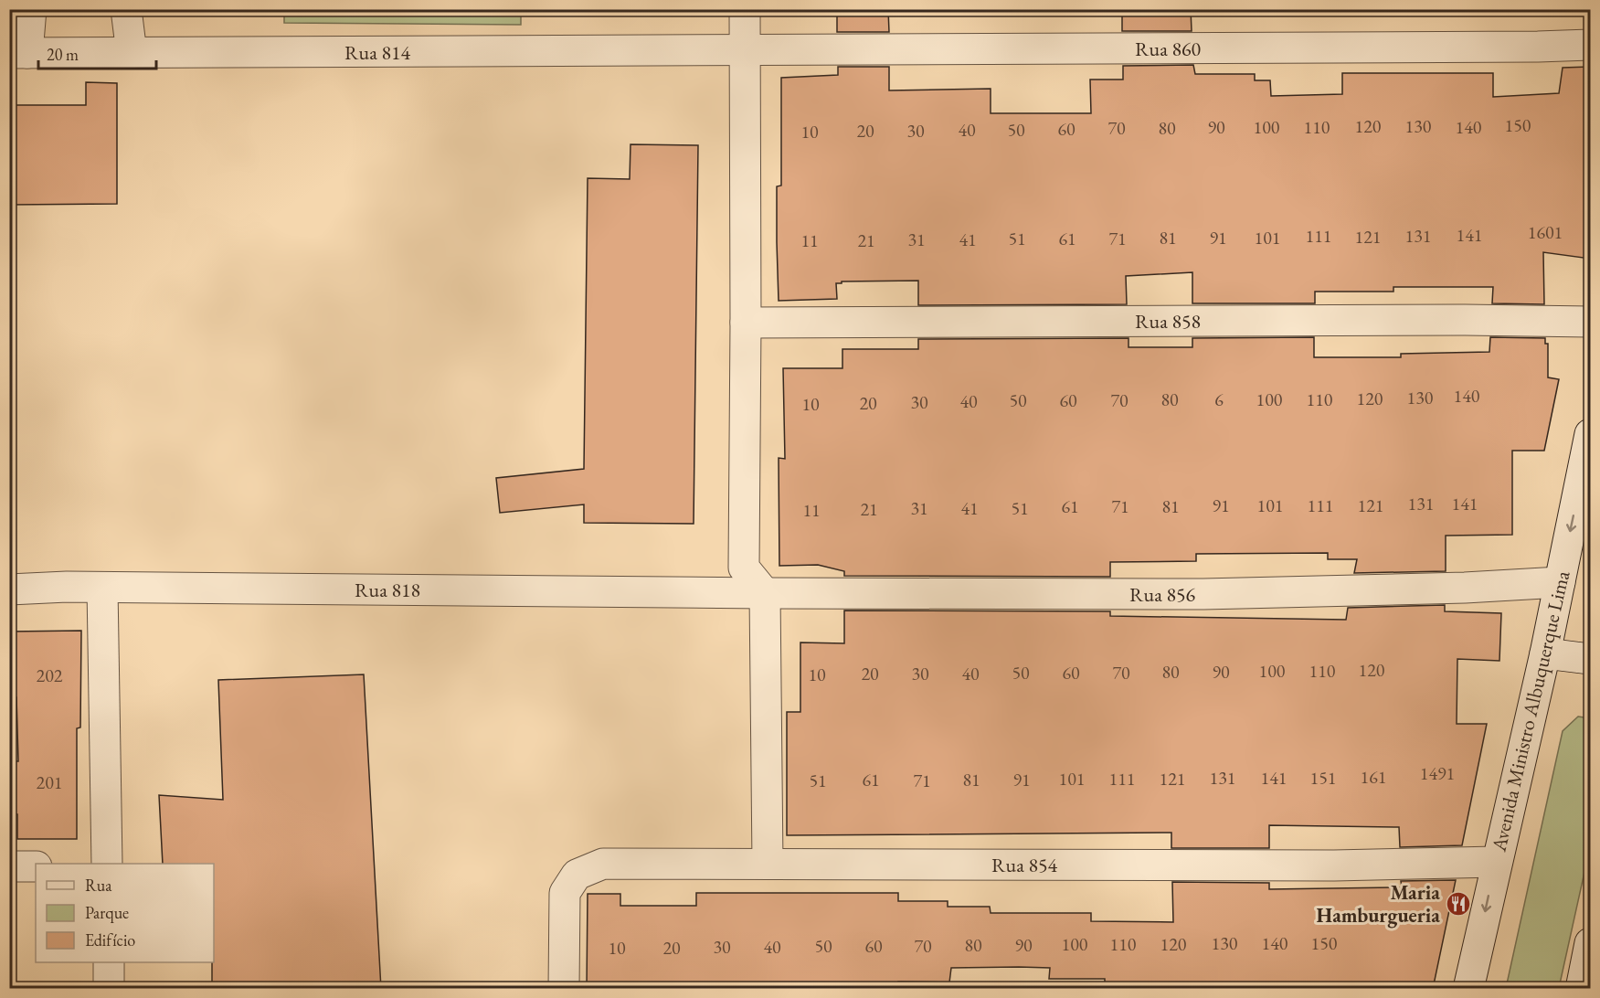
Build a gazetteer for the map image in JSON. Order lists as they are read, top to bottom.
{
  "streets": {
    "street": [
      "Rua 860",
      "Rua 814",
      "Rua 858",
      "Rua 818",
      "Rua 856",
      "Avenida Ministro Albuquerque Lima",
      "Rua 854"
    ]
  },
  "crossings": [
    ["Rua 860", "Rua 814"],
    ["Rua 818", "Rua 856"],
    ["Rua 856", "Avenida Ministro Albuquerque Lima"],
    ["Avenida Ministro Albuquerque Lima", "Rua 854"]
  ],
  "one_way": ["Avenida Ministro Albuquerque Lima"],
  "places": {
    "restaurant": ["Maria Hamburgueria"]
  },
  "house_numbers": [
    "150",
    "120",
    "130",
    "90",
    "100",
    "110",
    "140",
    "70",
    "80",
    "60",
    "40",
    "50",
    "20",
    "30",
    "10",
    "1601",
    "141",
    "111",
    "131",
    "121",
    "81",
    "91",
    "101",
    "51",
    "61",
    "71",
    "31",
    "41",
    "11",
    "21",
    "140",
    "130",
    "120",
    "80",
    "6",
    "100",
    "110",
    "50",
    "60",
    "70",
    "40",
    "30",
    "20",
    "10",
    "131",
    "141",
    "91",
    "101",
    "111",
    "121",
    "61",
    "71",
    "81",
    "31",
    "41",
    "51",
    "21",
    "11",
    "120",
    "100",
    "110",
    "80",
    "90",
    "50",
    "60",
    "70",
    "20",
    "30",
    "40",
    "10",
    "202",
    "1491",
    "161",
    "131",
    "141",
    "151",
    "101",
    "111",
    "121",
    "61",
    "81",
    "91",
    "51",
    "71",
    "201",
    "130",
    "140",
    "150",
    "100",
    "110",
    "120",
    "80",
    "90",
    "50",
    "60",
    "70",
    "30",
    "40",
    "10",
    "20"
  ],
  "legend": ["Rua", "Parque", "Edifício"],
  "scale_bar": "20 m"
}
